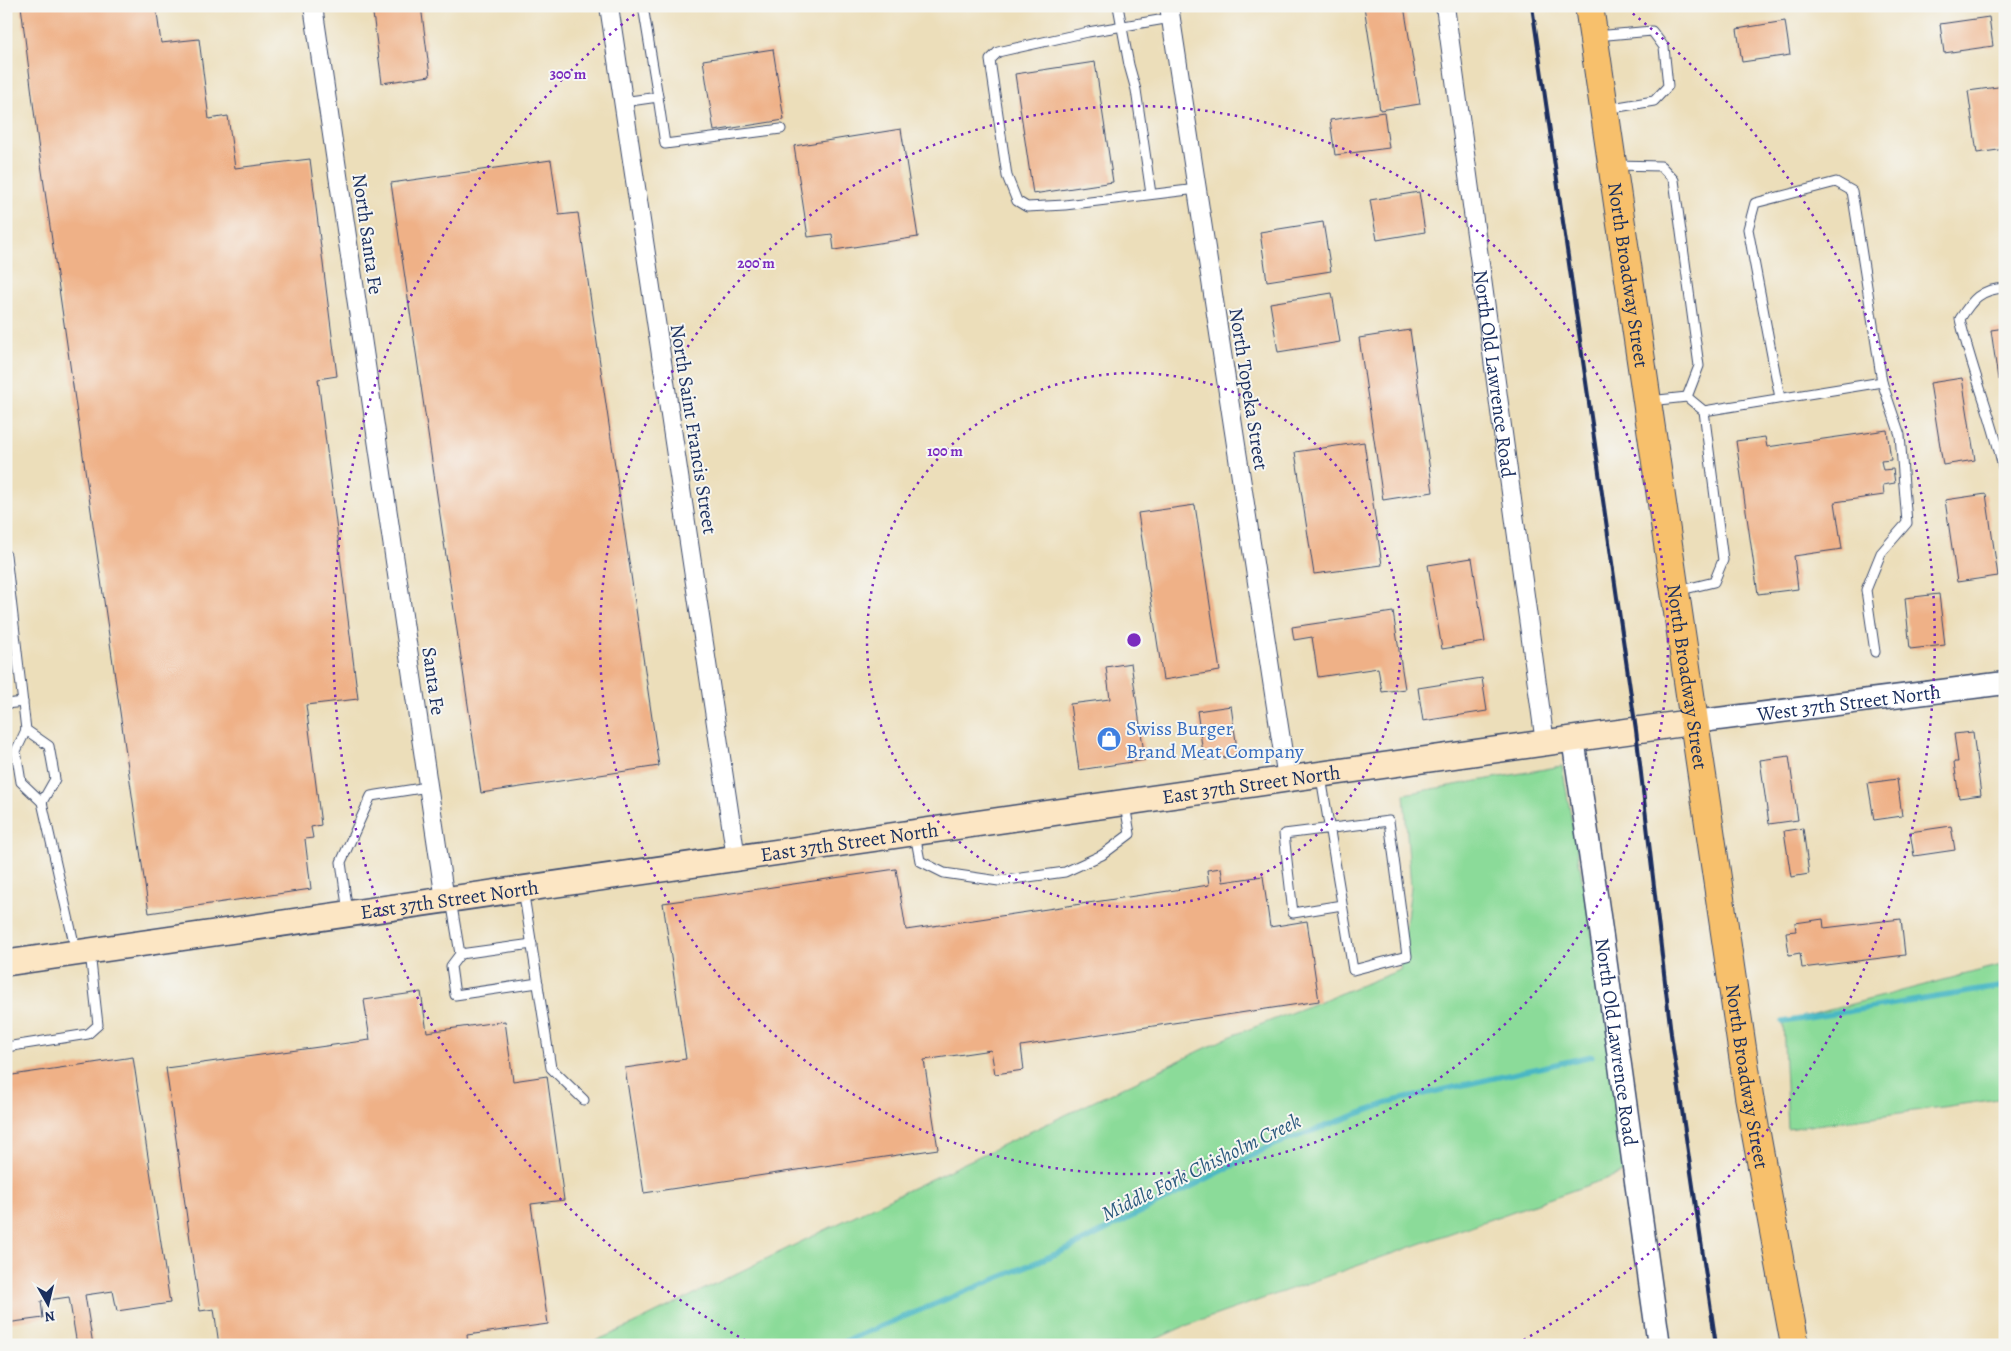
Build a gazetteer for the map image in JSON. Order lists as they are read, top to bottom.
{
  "streets": {
    "main road": ["North Broadway Street", "East 37th Street North"],
    "street": [
      "North Santa Fe",
      "North Old Lawrence Road",
      "North Topeka Street",
      "North Saint Francis Street",
      "Santa Fe",
      "West 37th Street North"
    ]
  },
  "crossings": [
    ["North Santa Fe", "Santa Fe"],
    ["North Broadway Street", "West 37th Street North"],
    ["North Broadway Street", "East 37th Street North"],
    ["North Old Lawrence Road", "East 37th Street North"],
    ["North Topeka Street", "East 37th Street North"],
    ["North Saint Francis Street", "East 37th Street North"],
    ["Santa Fe", "East 37th Street North"],
    ["West 37th Street North", "East 37th Street North"]
  ],
  "water": ["Middle Fork Chisholm Creek"],
  "places": {
    "shop": ["Swiss Burger Brand Meat Company"]
  },
  "north": "bottom",
  "rings": ["300 m", "200 m", "100 m"]
}
